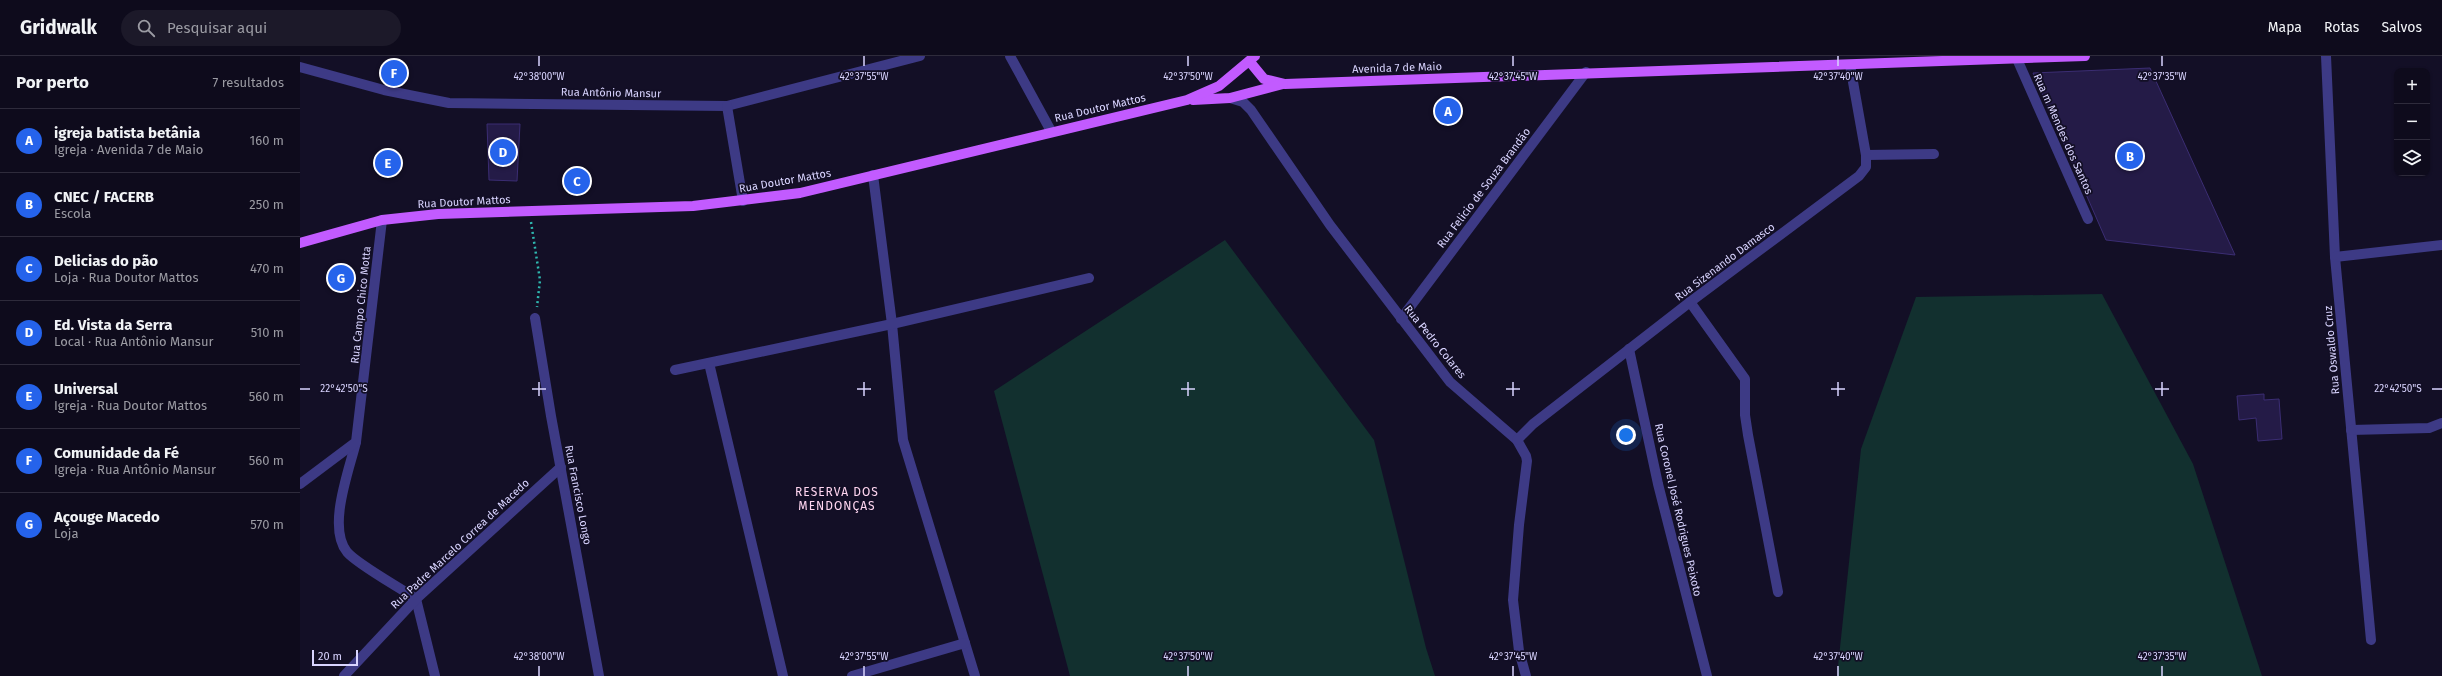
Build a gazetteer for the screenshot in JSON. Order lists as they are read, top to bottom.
{
  "streets": {
    "main road": ["Avenida 7 de Maio", "Rua Doutor Mattos"],
    "street": [
      "Rua Antônio Mansur",
      "Rua m Mendes dos Santos",
      "Rua Felicio de Souza Brandão",
      "Rua Sizenando Damasco",
      "Rua Campo Chico Motta",
      "Rua Pedro Colares",
      "Rua Oswaldo Cruz",
      "Rua Francisco Longo",
      "Rua Coronel José Rodrigues Peixoto",
      "Rua Padre Marcelo Correa de Macedo"
    ]
  },
  "crossings": [
    ["Avenida 7 de Maio", "Rua Doutor Mattos"],
    ["Avenida 7 de Maio", "Rua m Mendes dos Santos"],
    ["Avenida 7 de Maio", "Rua Felicio de Souza Brandão"],
    ["Avenida 7 de Maio", "Rua Sizenando Damasco"],
    ["Avenida 7 de Maio", "Rua Pedro Colares"],
    ["Rua Doutor Mattos", "Rua Campo Chico Motta"],
    ["Rua Felicio de Souza Brandão", "Rua Pedro Colares"],
    ["Rua Sizenando Damasco", "Rua Pedro Colares"],
    ["Rua Sizenando Damasco", "Rua Coronel José Rodrigues Peixoto"],
    ["Rua Campo Chico Motta", "Rua Padre Marcelo Correa de Macedo"],
    ["Rua Francisco Longo", "Rua Padre Marcelo Correa de Macedo"]
  ],
  "districts": ["RESERVA DOS MENDONÇAS"],
  "scale_bar": "20 m",
  "page": {
    "header": "Gridwalk",
    "search": "Pesquisar aqui",
    "nav": ["Mapa", "Rotas", "Salvos"],
    "heading": ["Por perto", "7 resultados"],
    "pins": [
      "F",
      "A",
      "D",
      "B",
      "E",
      "C",
      "G"
    ],
    "map_buttons": ["+", "−"],
    "list": [
      {
        "mark": "A",
        "name": "igreja batista betânia",
        "note": "Igreja · Avenida 7 de Maio",
        "value": "160 m"
      },
      {
        "mark": "B",
        "name": "CNEC / FACERB",
        "note": "Escola",
        "value": "250 m"
      },
      {
        "mark": "C",
        "name": "Delicias do pão",
        "note": "Loja · Rua Doutor Mattos",
        "value": "470 m"
      },
      {
        "mark": "D",
        "name": "Ed. Vista da Serra",
        "note": "Local · Rua Antônio Mansur",
        "value": "510 m"
      },
      {
        "mark": "E",
        "name": "Universal",
        "note": "Igreja · Rua Doutor Mattos",
        "value": "560 m"
      },
      {
        "mark": "F",
        "name": "Comunidade da Fé",
        "note": "Igreja · Rua Antônio Mansur",
        "value": "560 m"
      },
      {
        "mark": "G",
        "name": "Açouge Macedo",
        "note": "Loja",
        "value": "570 m"
      }
    ],
    "scale": "20 m"
  },
  "coordinates": [
    "42°38'00\"W",
    "42°37'55\"W",
    "42°37'50\"W",
    "42°37'45\"W",
    "42°37'40\"W",
    "42°37'35\"W",
    "22°42'50\"S"
  ]
}
